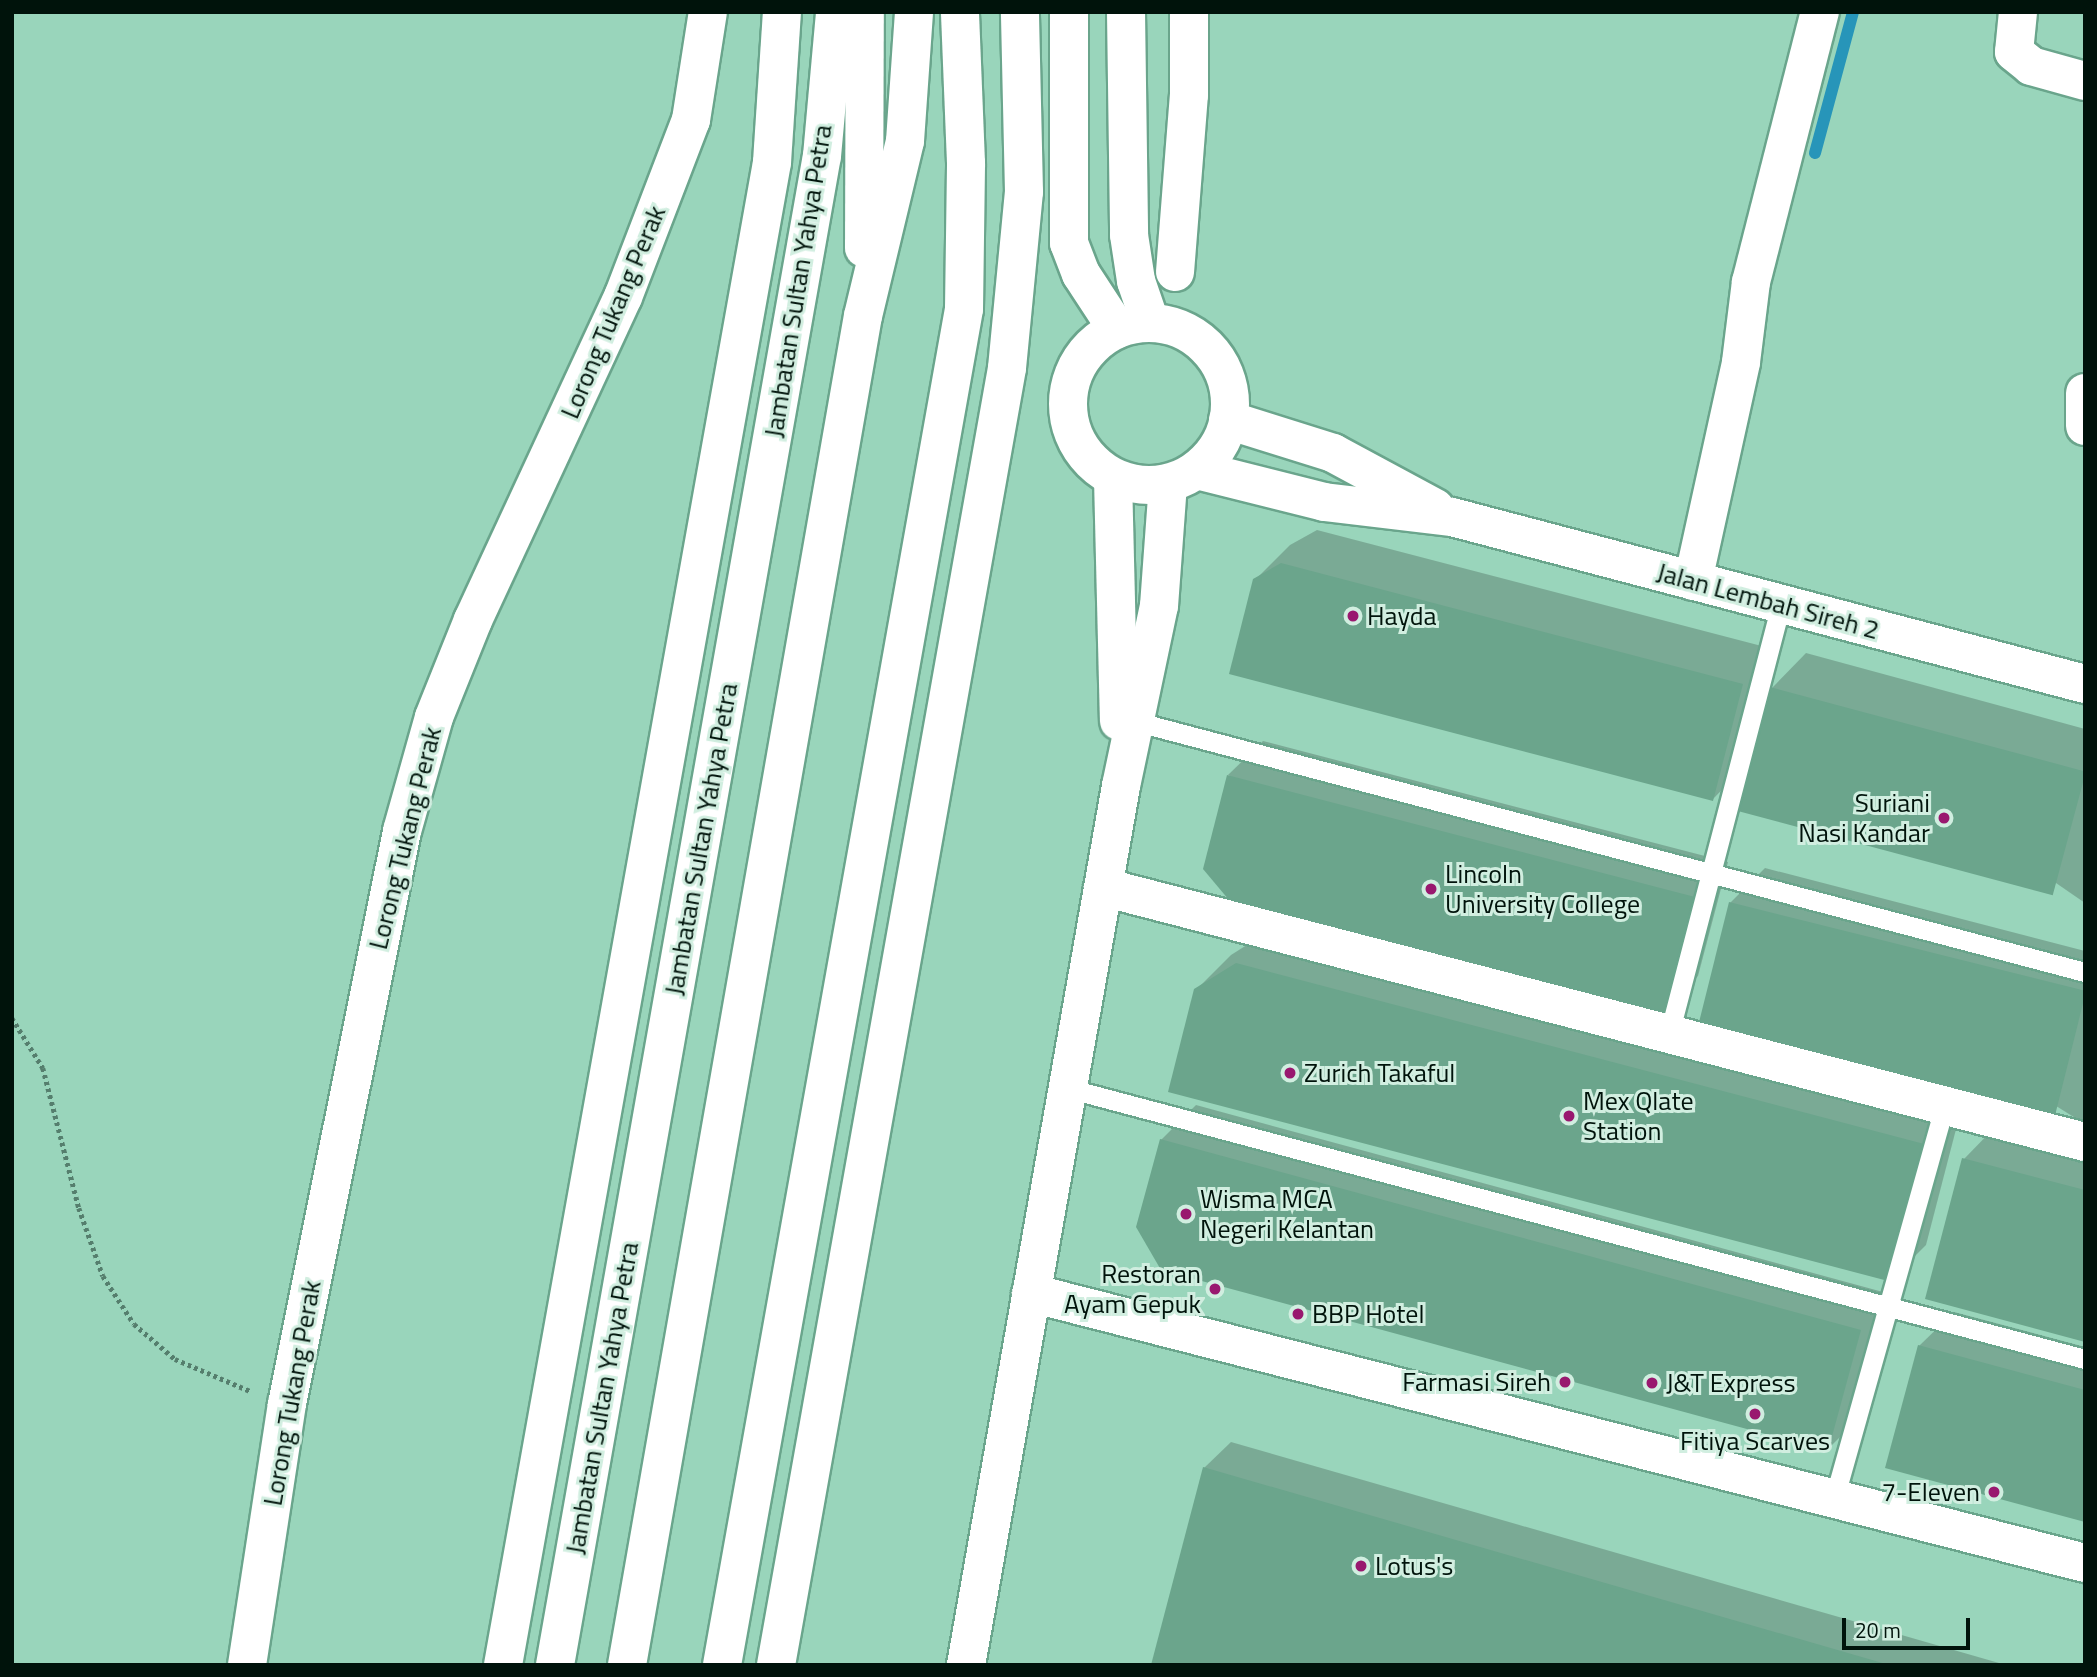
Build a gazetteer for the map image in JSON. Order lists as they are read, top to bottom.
{
  "streets": {
    "main road": ["Jambatan Sultan Yahya Petra", "Lorong Tukang Perak", "Jalan Lembah Sireh 2"]
  },
  "places": [
    "Hayda",
    "Suriani Nasi Kandar",
    "Lincoln University College",
    "Zurich Takaful",
    "Mex Qlate Station",
    "Wisma MCA Negeri Kelantan",
    "Restoran Ayam Gepuk",
    "BBP Hotel",
    "Farmasi Sireh",
    "J&T Express",
    "Fitiya Scarves",
    "7-Eleven",
    "Lotus's"
  ],
  "scale_bar": "20 m"
}
